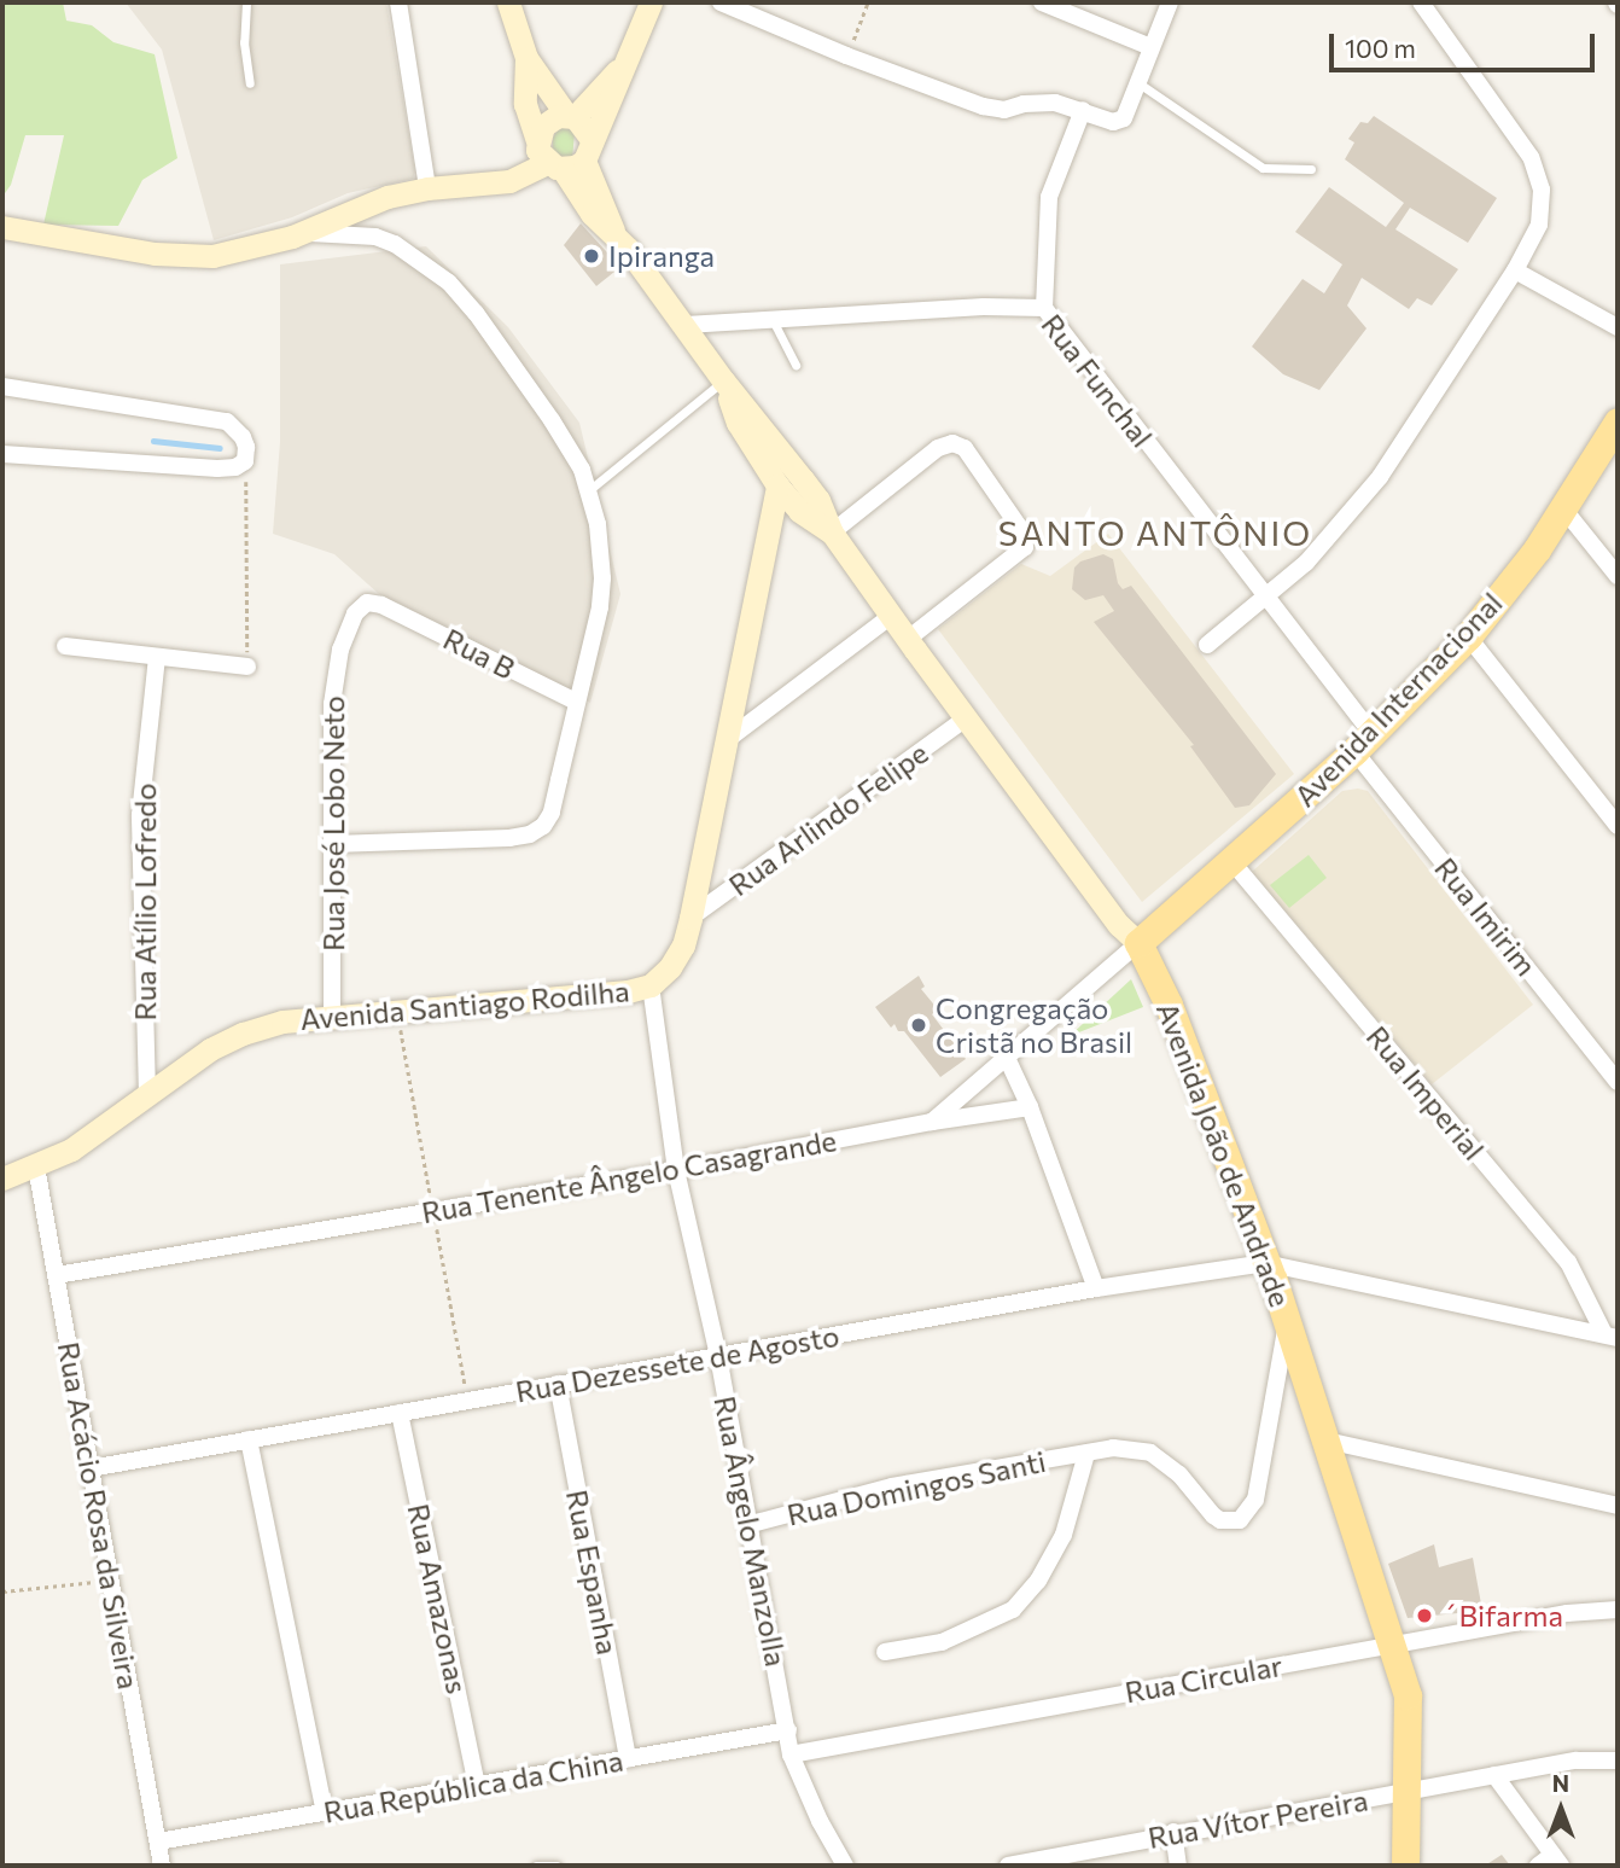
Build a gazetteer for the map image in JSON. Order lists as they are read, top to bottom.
{
  "streets": {
    "main road": ["Avenida Internacional", "Avenida Santiago Rodilha", "Avenida João de Andrade"],
    "street": [
      "Rua Funchal",
      "Rua B",
      "Rua Arlindo Felipe",
      "Rua José Lobo Neto",
      "Rua Atílio Lofredo",
      "Rua Imirim",
      "Rua Imperial",
      "Rua Tenente Ângelo Casagrande",
      "Rua Dezessete de Agosto",
      "Rua Domingos Santi",
      "Rua Acácio Rosa da Silveira",
      "Rua Ângelo Manzolla",
      "Rua Espanha",
      "Rua Amazonas",
      "Rua Circular",
      "Rua República da China",
      "Rua Vítor Pereira"
    ]
  },
  "crossings": [
    ["Rua Funchal", "Avenida Internacional"],
    ["Rua Funchal", "Rua Imirim"],
    ["Rua Funchal", "Avenida João de Andrade"],
    ["Rua B", "Rua José Lobo Neto"],
    ["Avenida Internacional", "Rua Imirim"],
    ["Avenida Internacional", "Rua Imperial"],
    ["Avenida Internacional", "Avenida João de Andrade"],
    ["Avenida Internacional", "Rua Tenente Ângelo Casagrande"],
    ["Rua Arlindo Felipe", "Avenida Santiago Rodilha"],
    ["Rua Arlindo Felipe", "Avenida João de Andrade"],
    ["Rua José Lobo Neto", "Avenida Santiago Rodilha"],
    ["Rua Atílio Lofredo", "Avenida Santiago Rodilha"],
    ["Avenida Santiago Rodilha", "Avenida João de Andrade"],
    ["Avenida Santiago Rodilha", "Rua Acácio Rosa da Silveira"],
    ["Avenida Santiago Rodilha", "Rua Ângelo Manzolla"],
    ["Avenida João de Andrade", "Rua Tenente Ângelo Casagrande"],
    ["Avenida João de Andrade", "Rua Dezessete de Agosto"],
    ["Avenida João de Andrade", "Rua Domingos Santi"],
    ["Avenida João de Andrade", "Rua Circular"],
    ["Avenida João de Andrade", "Rua Vítor Pereira"],
    ["Rua Tenente Ângelo Casagrande", "Rua Acácio Rosa da Silveira"],
    ["Rua Tenente Ângelo Casagrande", "Rua Ângelo Manzolla"],
    ["Rua Dezessete de Agosto", "Rua Acácio Rosa da Silveira"],
    ["Rua Dezessete de Agosto", "Rua Ângelo Manzolla"],
    ["Rua Dezessete de Agosto", "Rua Espanha"],
    ["Rua Dezessete de Agosto", "Rua Amazonas"],
    ["Rua Domingos Santi", "Rua Ângelo Manzolla"],
    ["Rua Acácio Rosa da Silveira", "Rua República da China"],
    ["Rua Ângelo Manzolla", "Rua Circular"],
    ["Rua Ângelo Manzolla", "Rua República da China"],
    ["Rua Espanha", "Rua República da China"],
    ["Rua Amazonas", "Rua República da China"]
  ],
  "districts": ["SANTO ANTÔNIO"],
  "places": ["Ipiranga", "Congregação Cristã no Brasil", "´Bifarma"],
  "scale_bar": "100 m",
  "north": "top"
}
